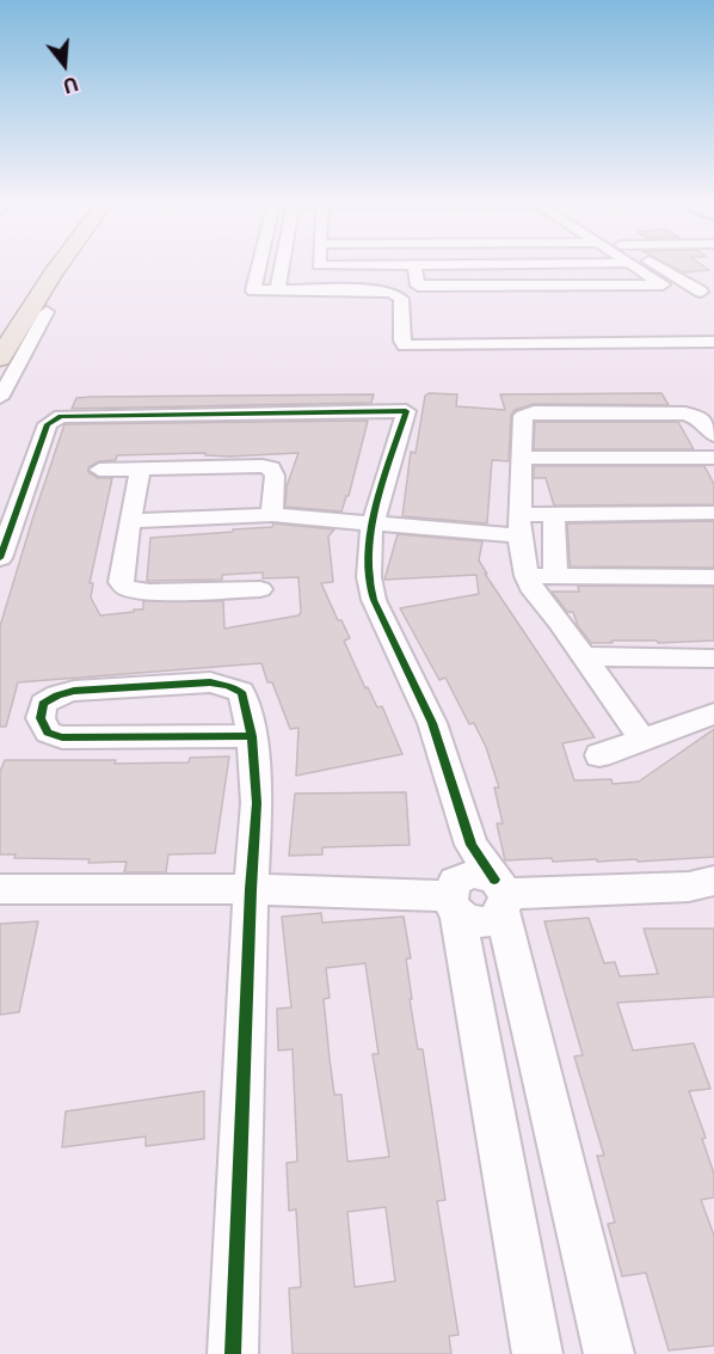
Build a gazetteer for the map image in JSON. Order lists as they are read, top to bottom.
{
  "north": "bottom"
}
